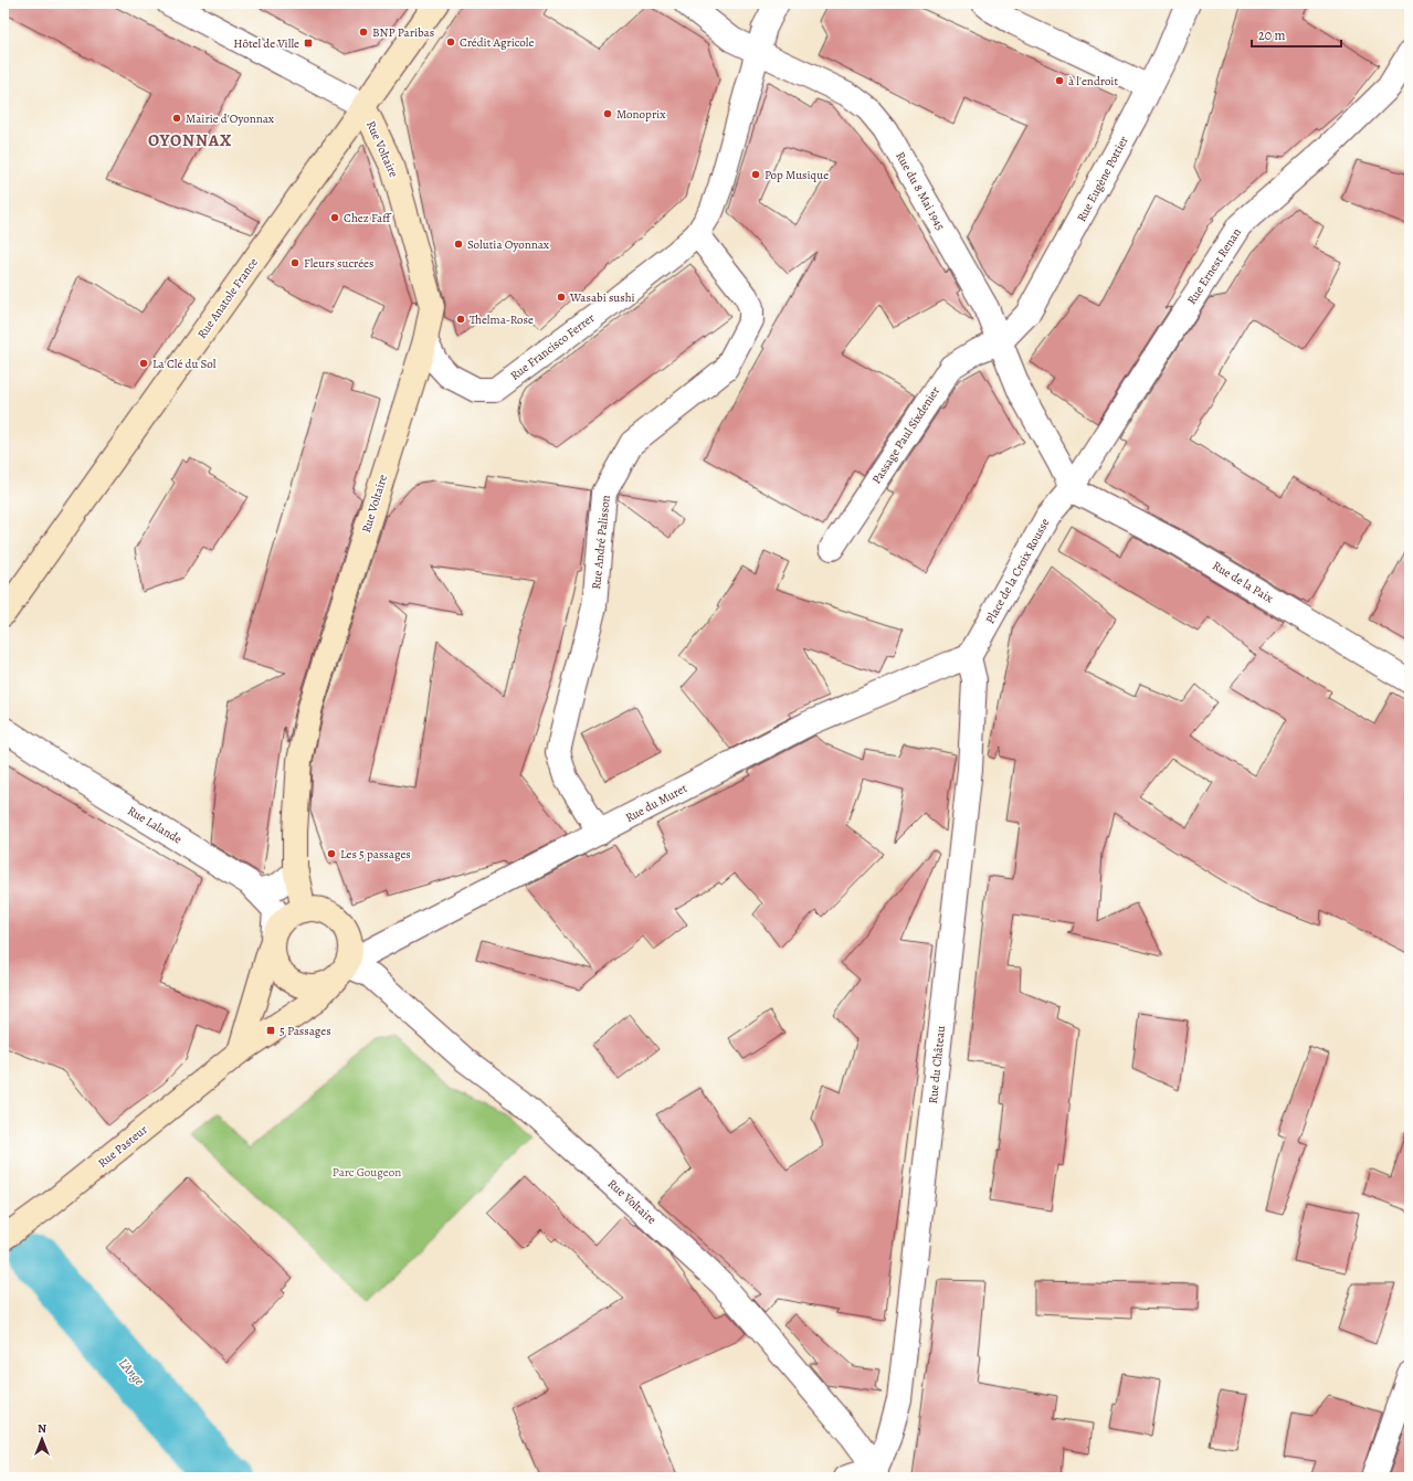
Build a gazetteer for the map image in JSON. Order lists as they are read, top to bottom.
{
  "streets": {
    "main road": ["Rue Voltaire", "Rue Anatole France", "Rue Pasteur"],
    "street": [
      "Rue Eugène Pottier",
      "Rue du 8 Mai 1945",
      "Rue Ernest Renan",
      "Rue Francisco Ferrer",
      "Passage Paul Sixdenier",
      "Rue André Palisson",
      "Place de la Croix Rousse",
      "Rue de la Paix",
      "Rue du Muret",
      "Rue Lalande",
      "Rue du Château"
    ]
  },
  "crossings": [
    ["Rue Voltaire", "Rue Anatole France"],
    ["Rue Voltaire", "Rue Francisco Ferrer"],
    ["Rue Voltaire", "Rue du Muret"],
    ["Rue Voltaire", "Rue Lalande"],
    ["Rue Voltaire", "Rue du Château"],
    ["Rue Voltaire", "Rue Pasteur"],
    ["Rue Eugène Pottier", "Rue du 8 Mai 1945"],
    ["Rue Eugène Pottier", "Passage Paul Sixdenier"],
    ["Rue du 8 Mai 1945", "Rue Ernest Renan"],
    ["Rue du 8 Mai 1945", "Rue Francisco Ferrer"],
    ["Rue du 8 Mai 1945", "Passage Paul Sixdenier"],
    ["Rue du 8 Mai 1945", "Place de la Croix Rousse"],
    ["Rue du 8 Mai 1945", "Rue de la Paix"],
    ["Rue Ernest Renan", "Place de la Croix Rousse"],
    ["Rue Ernest Renan", "Rue de la Paix"],
    ["Rue Francisco Ferrer", "Rue André Palisson"],
    ["Rue André Palisson", "Rue du Muret"],
    ["Place de la Croix Rousse", "Rue de la Paix"],
    ["Place de la Croix Rousse", "Rue du Muret"],
    ["Place de la Croix Rousse", "Rue du Château"],
    ["Rue du Muret", "Rue Lalande"],
    ["Rue du Muret", "Rue du Château"],
    ["Rue du Muret", "Rue Pasteur"],
    ["Rue Lalande", "Rue Pasteur"]
  ],
  "districts": ["OYONNAX"],
  "water": ["L'Ange"],
  "parks": ["Parc Gougeon"],
  "places": {
    "other": [
      "BNP Paribas",
      "Crédit Agricole",
      "à l'endroit",
      "Monoprix",
      "Mairie d'Oyonnax",
      "Pop Musique",
      "Chez Faff",
      "Solutia Oyonnax",
      "Fleurs sucrées",
      "Wasabi sushi",
      "Thelma-Rose",
      "La Clé du Sol",
      "Les 5 passages"
    ],
    "transit": ["Hôtel de Ville", "5 Passages"]
  },
  "scale_bar": "20 m",
  "north": "top"
}
